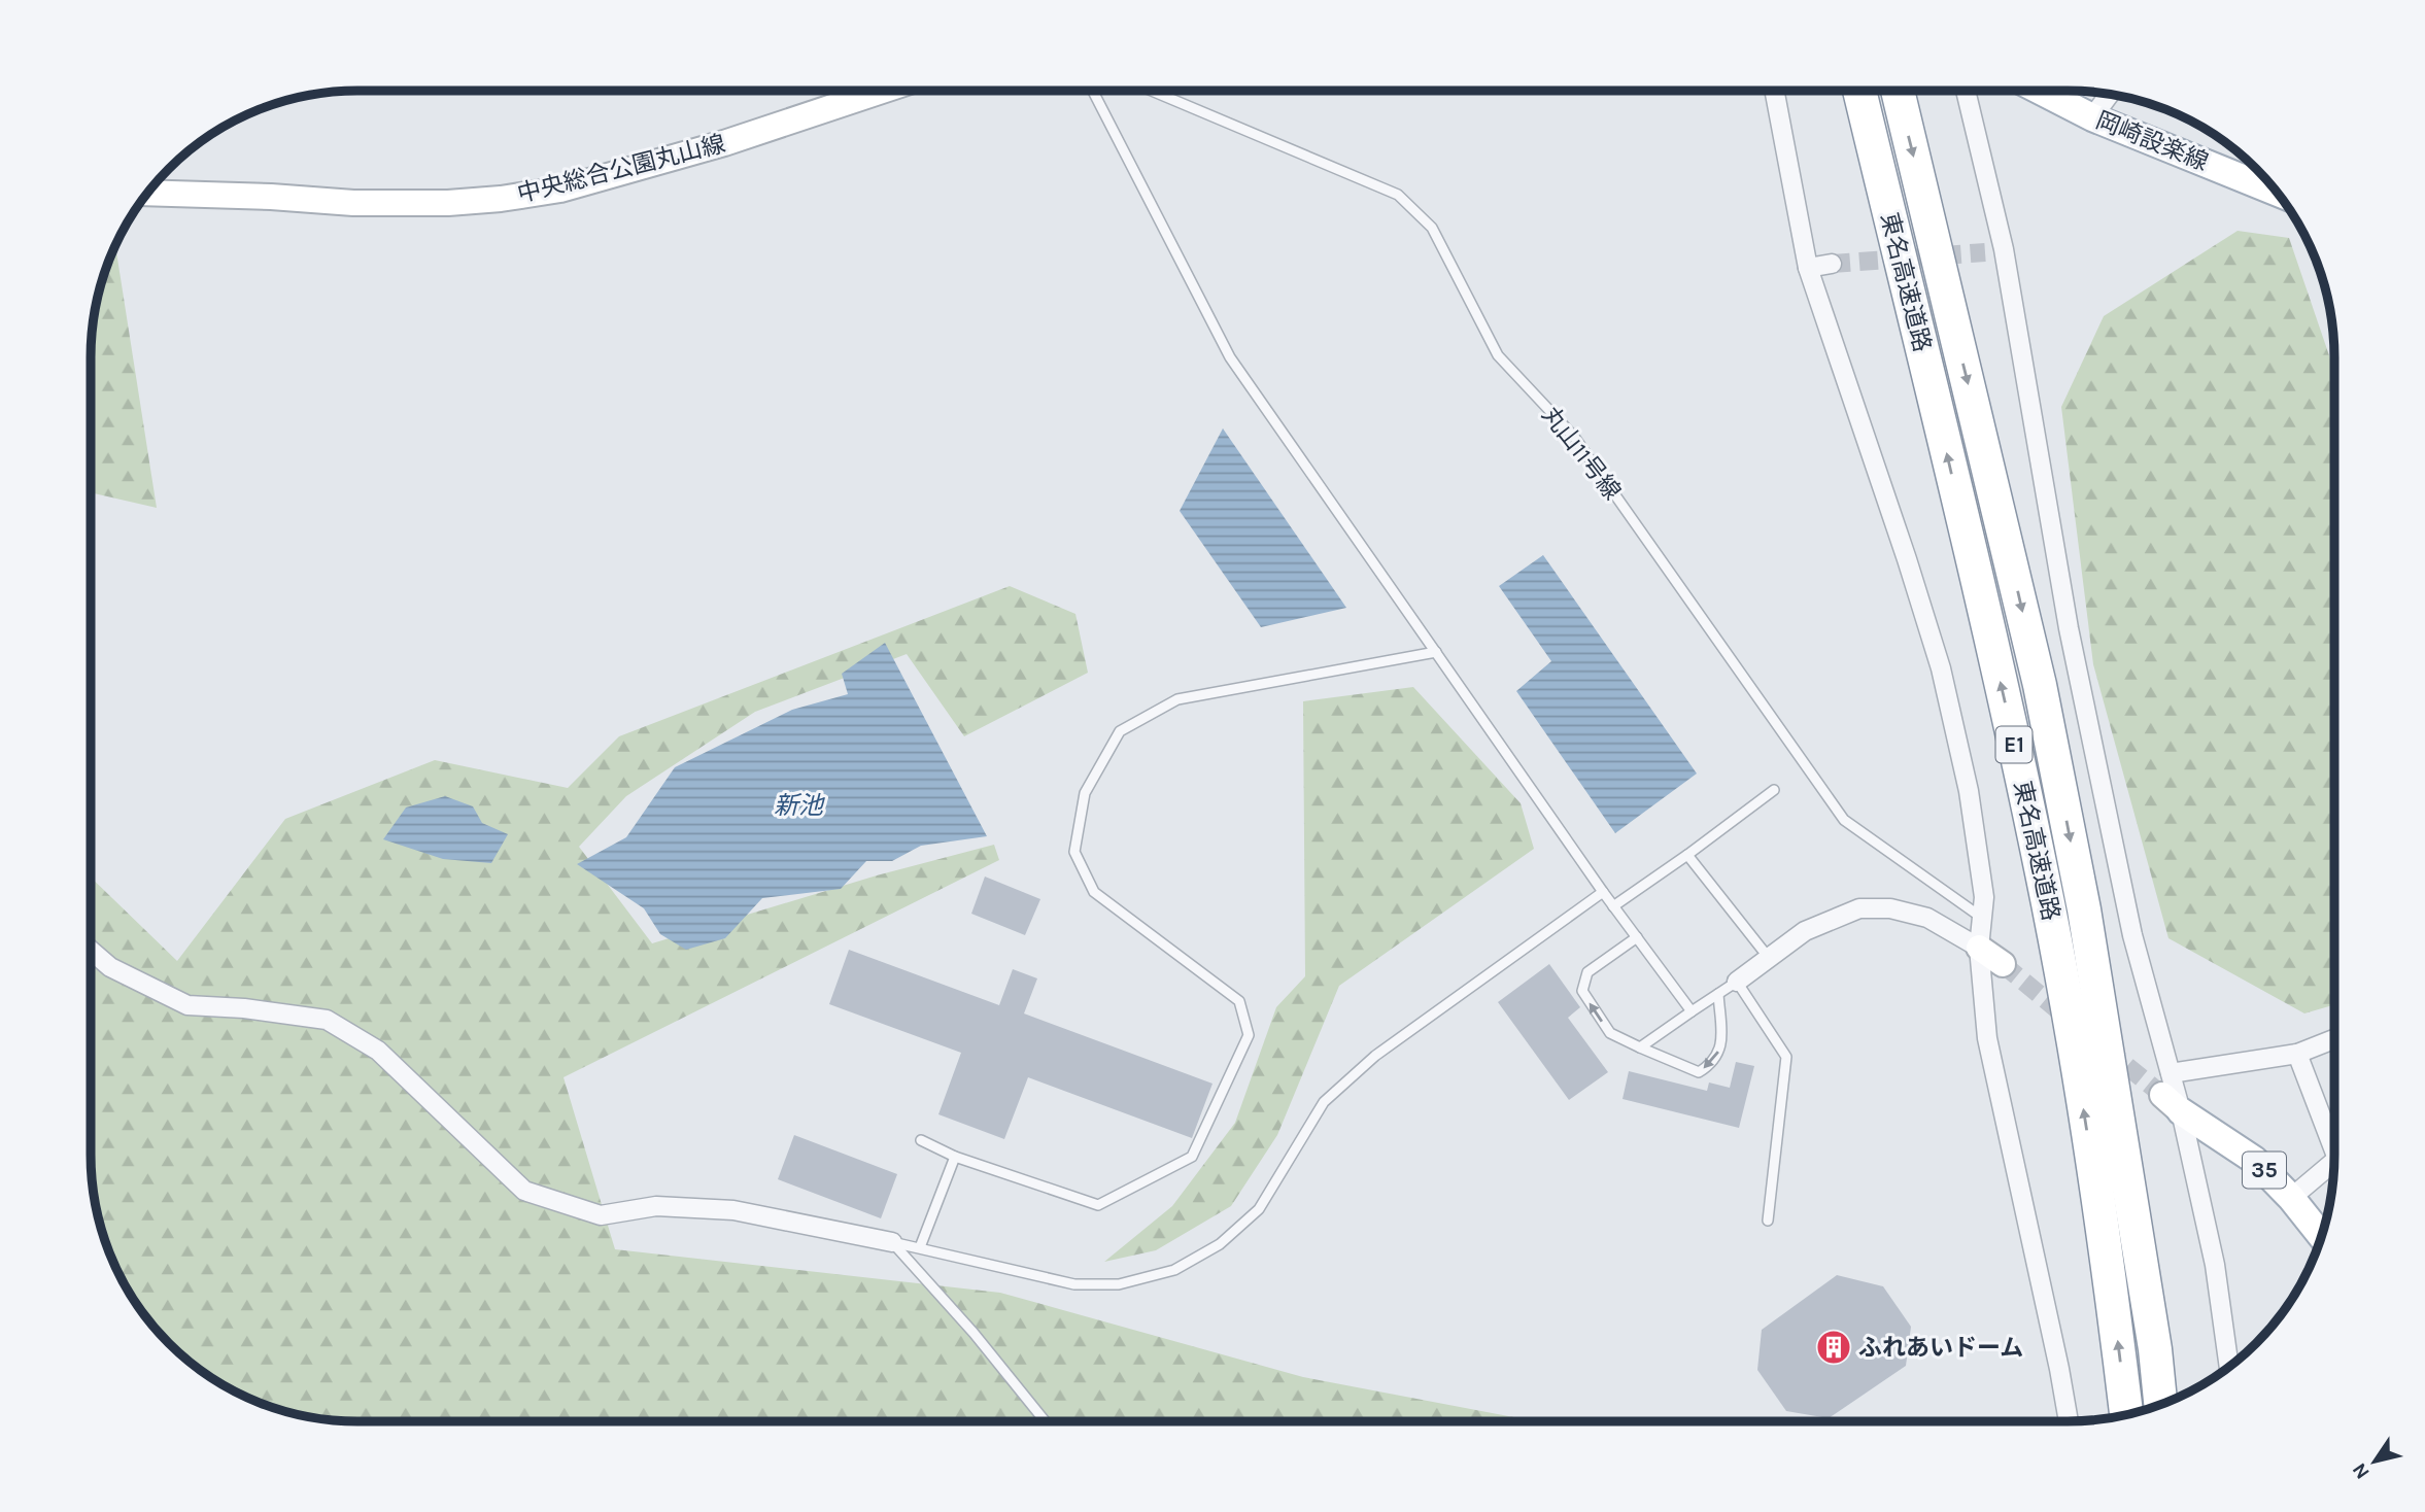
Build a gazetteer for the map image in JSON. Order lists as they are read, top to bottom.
{
  "streets": {
    "highway": ["東名高速道路", "E1"],
    "main road": ["岡崎設楽線", "35"],
    "street": ["中央総合公園丸山線"],
    "lane": ["丸山11号線"]
  },
  "water": ["新池"],
  "places": {
    "building": ["ふれあいドーム"]
  },
  "north": "bottom left"
}
